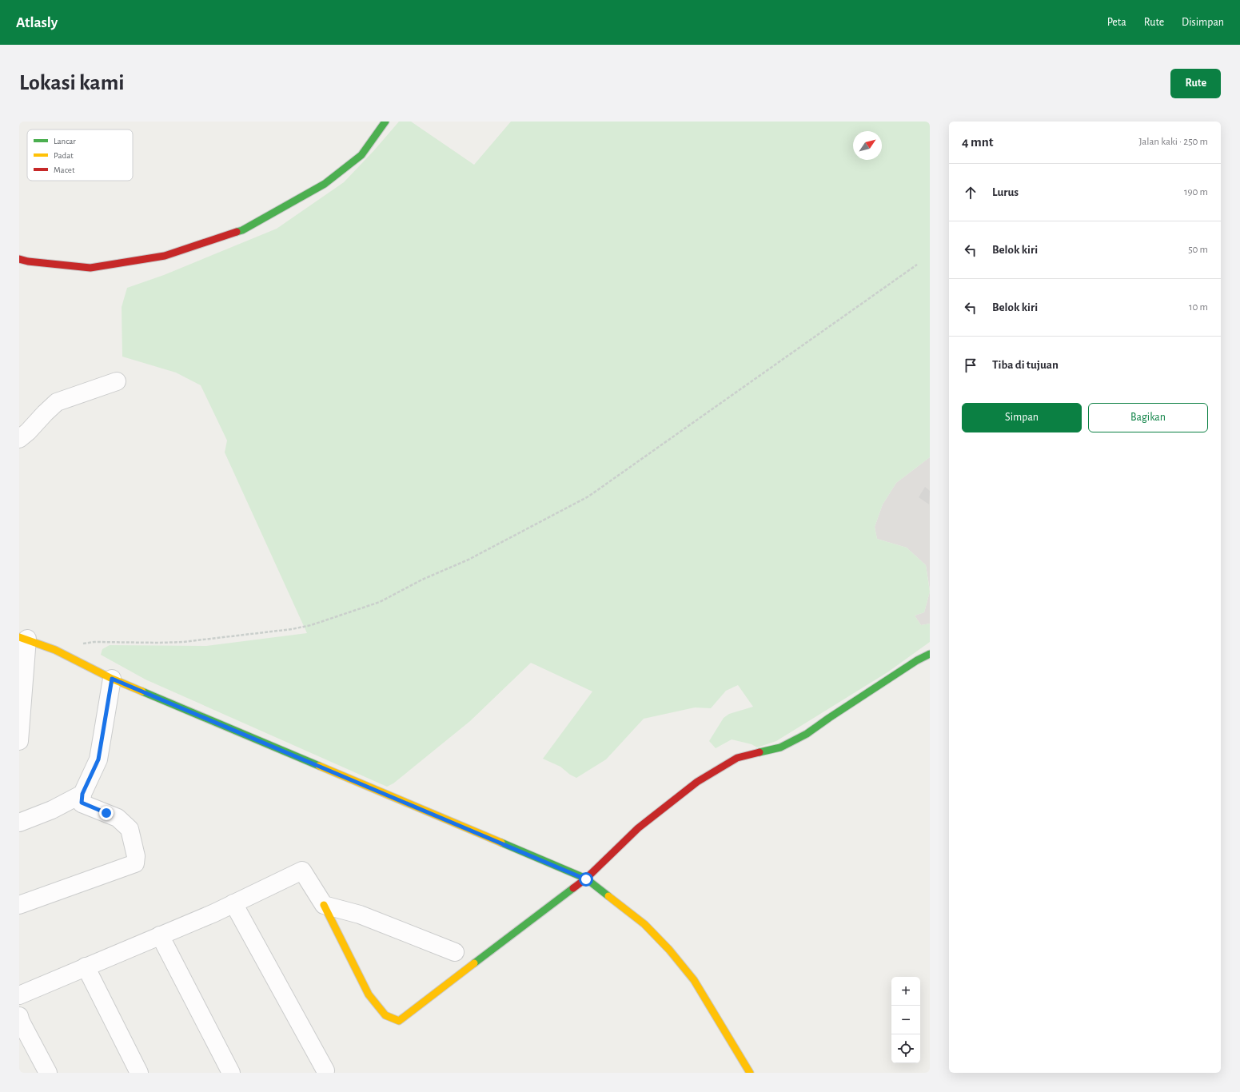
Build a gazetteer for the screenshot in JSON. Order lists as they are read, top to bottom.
{
  "legend": ["Lancar", "Padat", "Macet"],
  "north": "top right",
  "page": {
    "header": "Atlasly",
    "nav": ["Peta", "Rute", "Disimpan"],
    "buttons": [
      "Rute",
      ["Simpan", "Bagikan"]
    ],
    "title": "Lokasi kami",
    "heading": ["4 mnt", "Jalan kaki · 250 m"],
    "list": [
      ["Lurus", "190 m"],
      ["Belok kiri", "50 m"],
      ["Belok kiri", "10 m"],
      "Tiba di tujuan"
    ],
    "map_buttons": ["+", "−"]
  }
}
